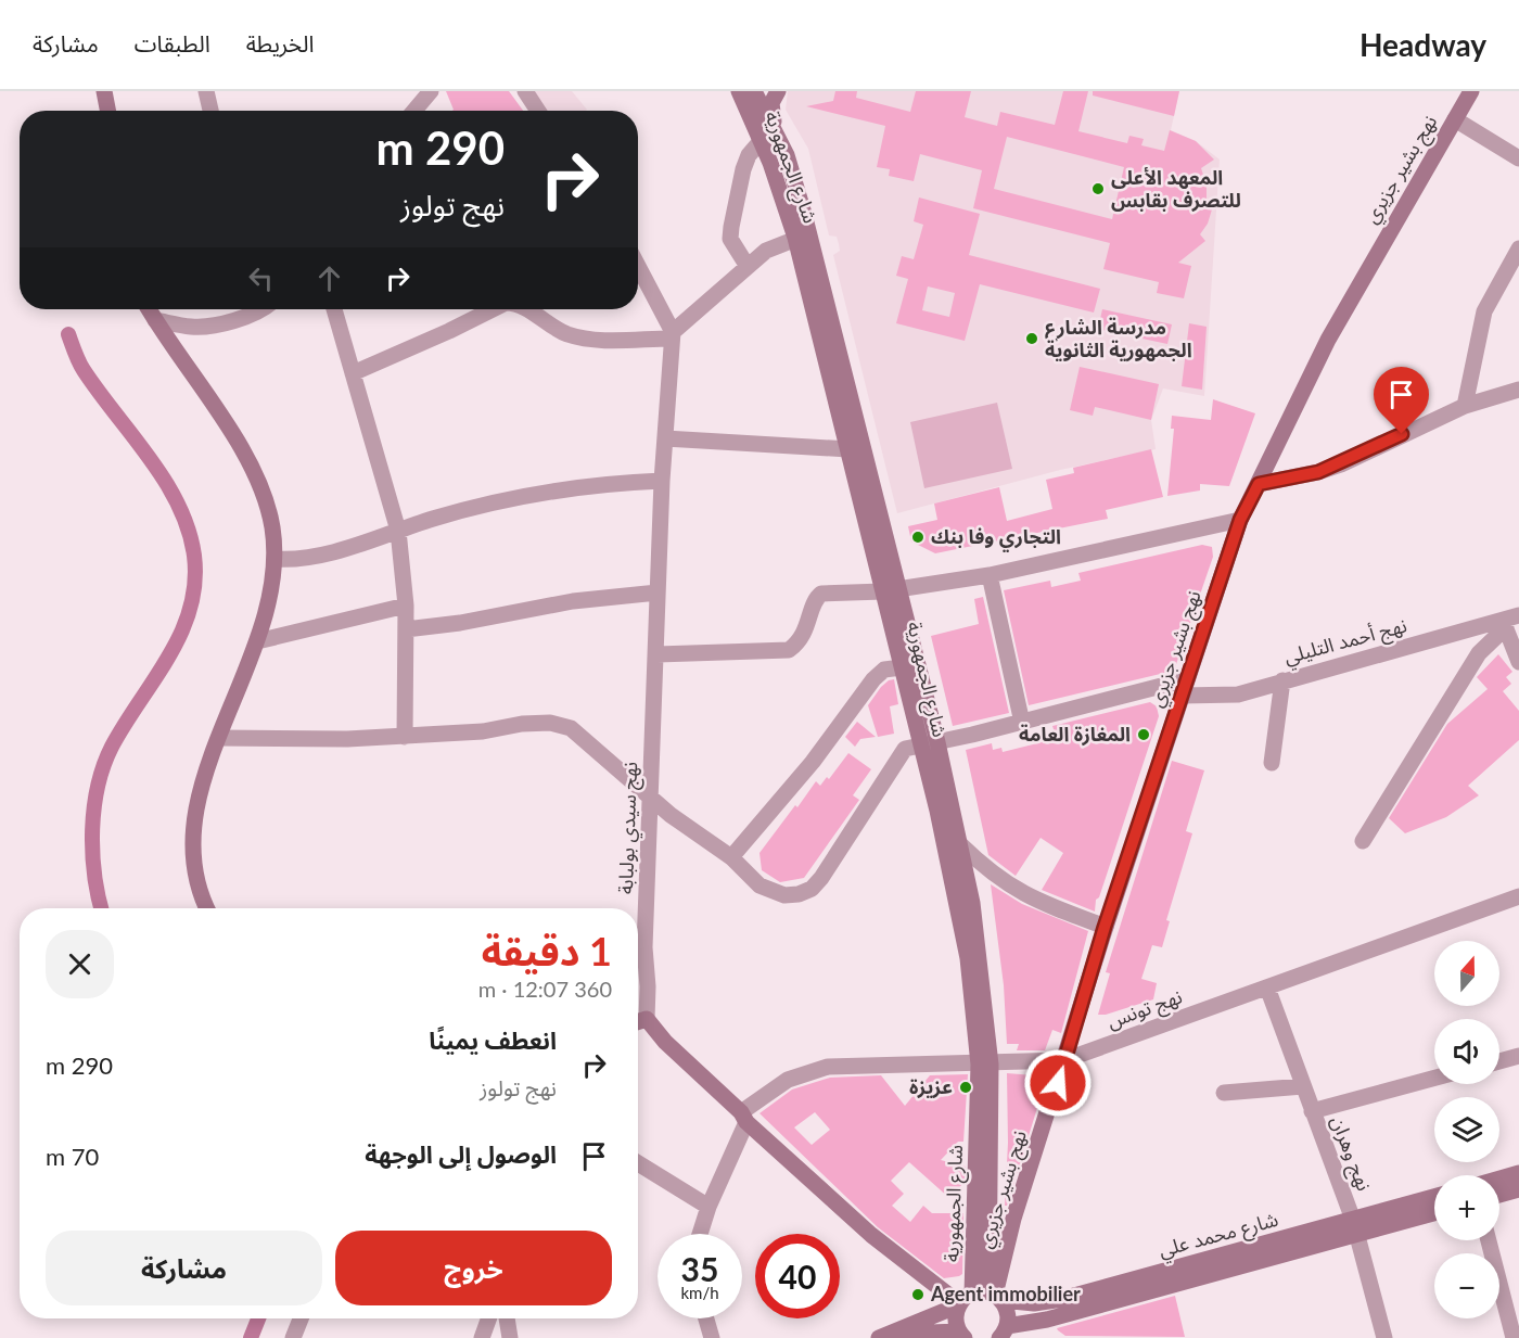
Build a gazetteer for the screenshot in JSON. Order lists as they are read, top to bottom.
{
  "streets": {
    "street": [
      "شارع الجمهورية",
      "نهج بشير جزيري",
      "نهج أحمد التليلي",
      "نهج سيدي بولبابة",
      "نهج تونس",
      "نهج وهران",
      "شارع محمد علي"
    ]
  },
  "crossings": [
    ["شارع الجمهورية", "نهج بشير جزيري"],
    ["شارع الجمهورية", "نهج تونس"],
    ["شارع الجمهورية", "شارع محمد علي"],
    ["نهج بشير جزيري", "نهج أحمد التليلي"],
    ["نهج بشير جزيري", "نهج تونس"],
    ["نهج بشير جزيري", "شارع محمد علي"],
    ["نهج تونس", "نهج وهران"],
    ["نهج وهران", "شارع محمد علي"]
  ],
  "places": [
    "المعهد الأعلى للتصرف بقابس",
    "مدرسة الشارع الجمهورية الثانوية",
    "التجاري وفا بنك",
    "المغازة العامة",
    "عزيزة",
    "Agent immobilier"
  ],
  "north": "top",
  "page": {
    "header": "Headway",
    "nav": ["الخريطة", "الطبقات", "مشاركة"],
    "turn": ["290 m", "نهج تولوز"],
    "heading": ["1 دقيقة", "360 m · 12:07"],
    "map_buttons": ["+", "−"],
    "list": [
      {
        "name": "انعطف يمينًا",
        "note": "نهج تولوز",
        "value": "290 m"
      },
      {
        "name": "الوصول إلى الوجهة",
        "value": "70 m"
      }
    ],
    "buttons": ["خروج", "مشاركة"],
    "speed": "35 km/h",
    "limit": "40"
  }
}
